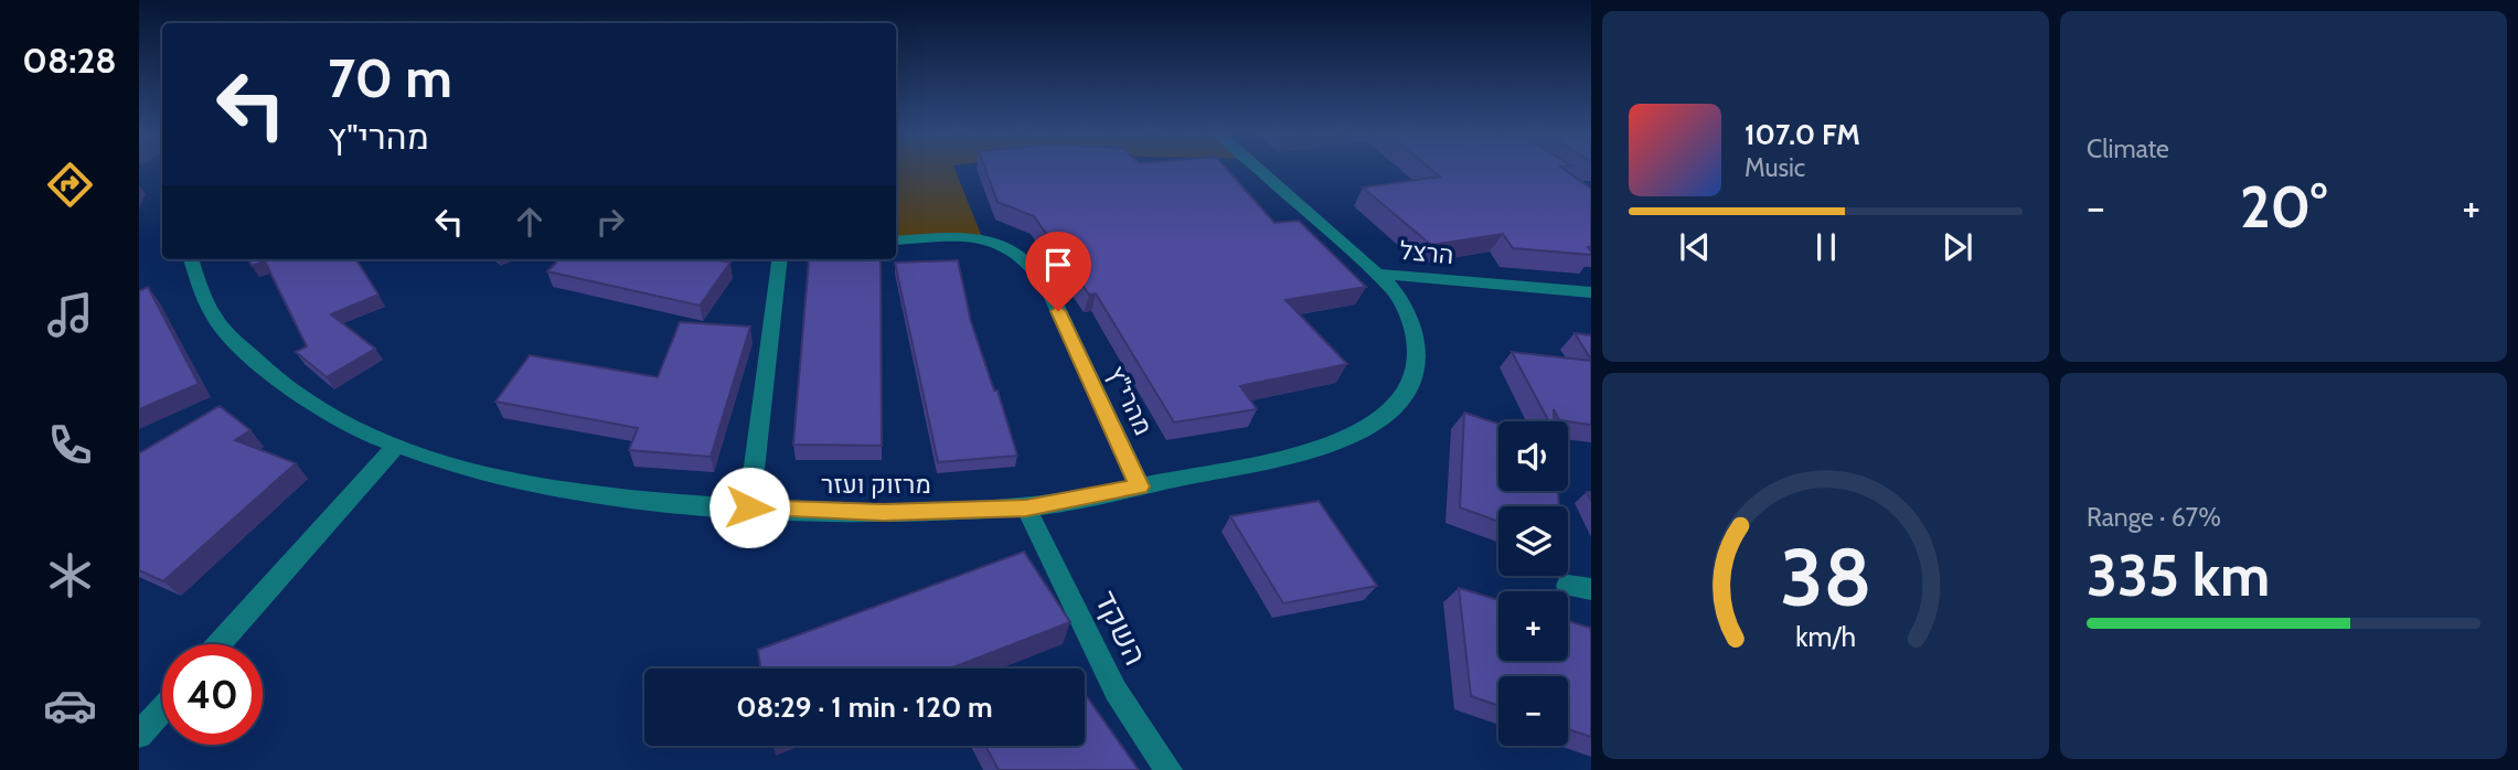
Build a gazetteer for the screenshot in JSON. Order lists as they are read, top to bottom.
{
  "streets": {
    "street": [
      "הרצל",
      "מהרי\"ץ",
      "מרזוק ועזר",
      "השקד"
    ]
  },
  "crossings": [
    ["הרצל", "מרזוק ועזר"],
    ["מהרי\"ץ", "מרזוק ועזר"],
    ["מרזוק ועזר", "השקד"]
  ],
  "page": {
    "tabs": "08:28",
    "tile": [
      "Climate",
      ["Range · 67%", "335 km"]
    ],
    "turn": ["70 m", "מהרי\"ץ"],
    "song": ["107.0 FM", "Music"],
    "heat": ["−", "20°", "+"],
    "map_buttons": ["+", "−"],
    "limit": "40",
    "trip": "08:29 · 1 min · 120 m",
    "gauge": ["38", "km/h"]
  }
}
